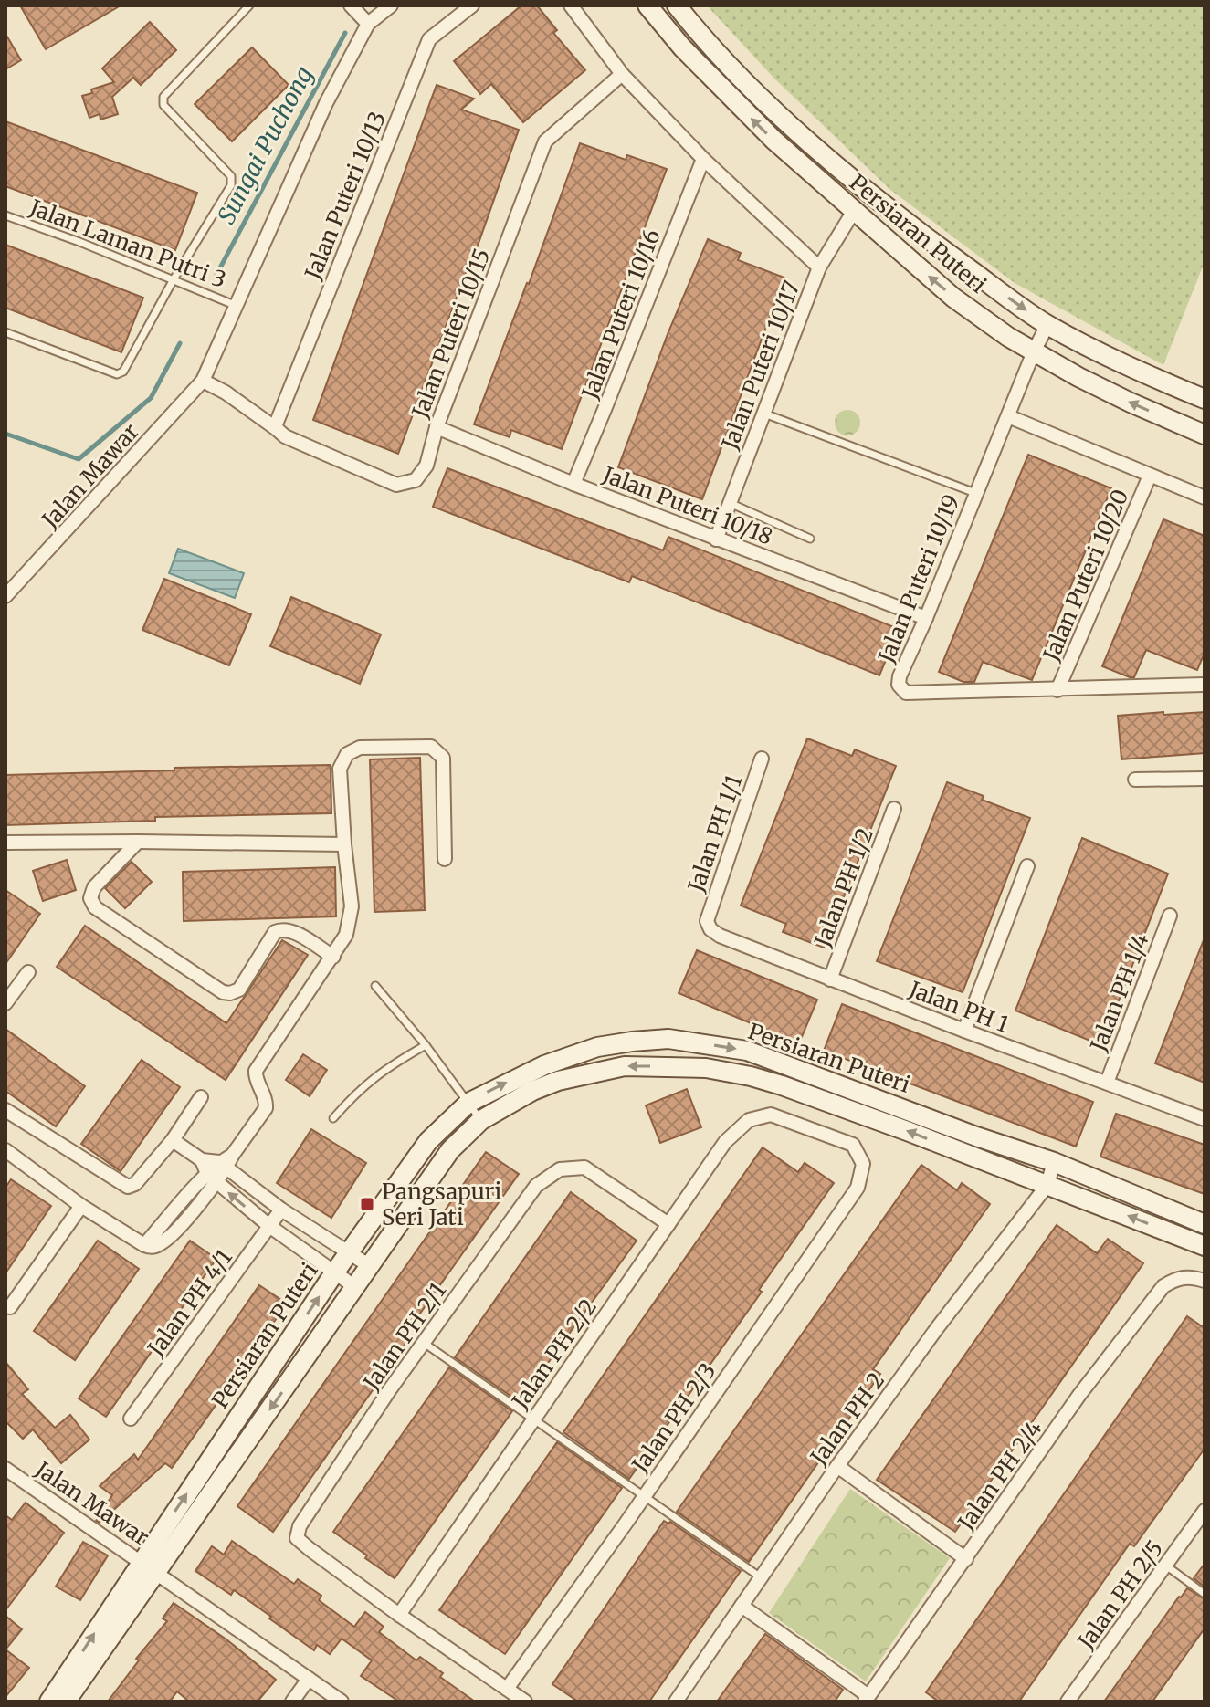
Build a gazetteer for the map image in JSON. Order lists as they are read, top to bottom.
{
  "streets": {
    "main road": ["Persiaran Puteri"],
    "street": [
      "Jalan Puteri 10/13",
      "Jalan Puteri 10/16",
      "Jalan Puteri 10/15",
      "Jalan Puteri 10/17",
      "Jalan Mawar",
      "Jalan Puteri 10/18",
      "Jalan Puteri 10/20",
      "Jalan Puteri 10/19",
      "Jalan PH 1/1",
      "Jalan PH 1/2",
      "Jalan PH 1/4",
      "Jalan PH 1",
      "Jalan PH 4/1",
      "Jalan PH 2/1",
      "Jalan PH 2/2",
      "Jalan PH 2/3",
      "Jalan PH 2",
      "Jalan PH 2/4",
      "Jalan PH 2/5"
    ],
    "lane": ["Jalan Laman Putri 3"]
  },
  "crossings": [
    ["Jalan Puteri 10/13", "Jalan Puteri 10/15"],
    ["Persiaran Puteri", "Jalan Puteri 10/17"],
    ["Persiaran Puteri", "Jalan Mawar"],
    ["Persiaran Puteri", "Jalan Puteri 10/19"],
    ["Persiaran Puteri", "Jalan PH 2"],
    ["Jalan Laman Putri 3", "Jalan Mawar"],
    ["Jalan Puteri 10/16", "Jalan Puteri 10/18"],
    ["Jalan Puteri 10/15", "Jalan Mawar"],
    ["Jalan Puteri 10/15", "Jalan Puteri 10/18"],
    ["Jalan Puteri 10/17", "Jalan Puteri 10/18"],
    ["Jalan Puteri 10/18", "Jalan Puteri 10/19"],
    ["Jalan Puteri 10/20", "Jalan Puteri 10/19"],
    ["Jalan PH 1/1", "Jalan PH 1"],
    ["Jalan PH 1/2", "Jalan PH 1"],
    ["Jalan PH 1/4", "Jalan PH 1"],
    ["Jalan PH 2/1", "Jalan PH 2/2"],
    ["Jalan PH 2/2", "Jalan PH 2/3"]
  ],
  "water": ["Sungai Puchong"],
  "places": {
    "transit": ["Pangsapuri Seri Jati"]
  }
}
